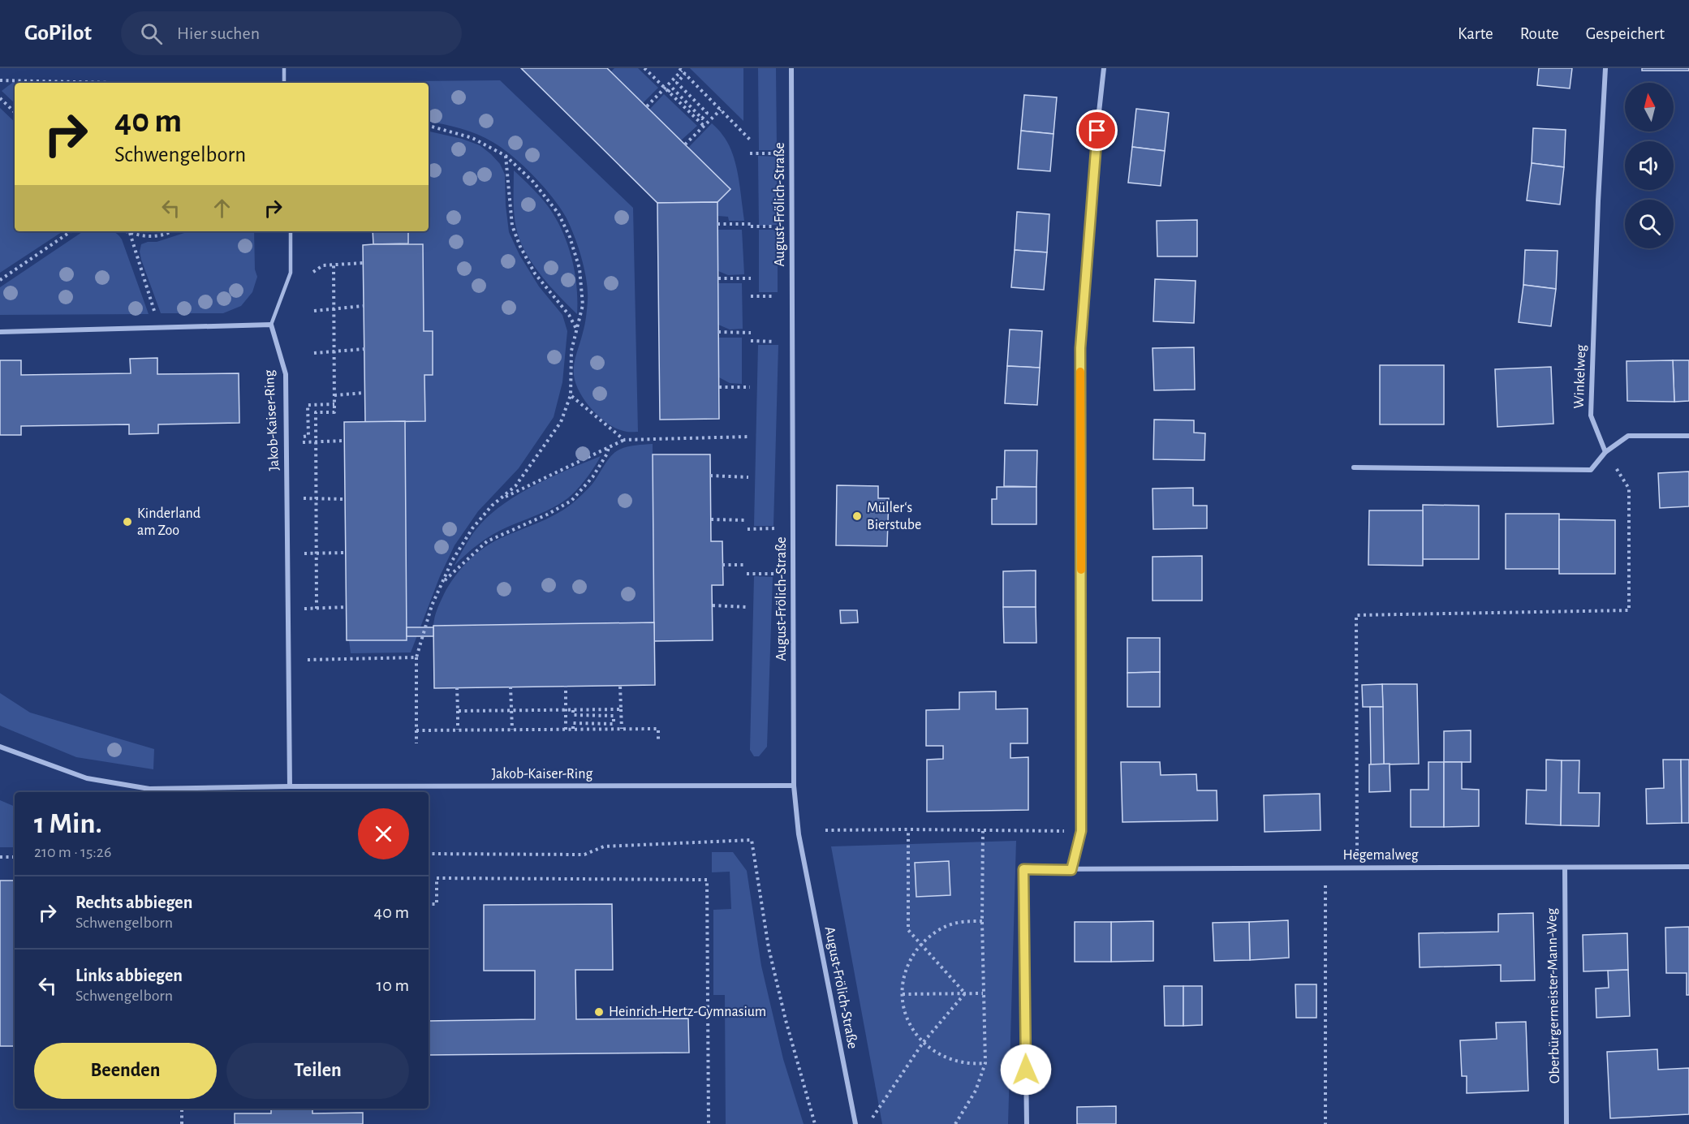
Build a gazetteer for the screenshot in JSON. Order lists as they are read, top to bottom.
{
  "streets": {
    "street": [
      "August-Frölich-Straße",
      "Winkelweg",
      "Jakob-Kaiser-Ring",
      "Hegemalweg",
      "Oberbürgermeister-Mann-Weg"
    ]
  },
  "crossings": [
    ["August-Frölich-Straße", "Jakob-Kaiser-Ring"],
    ["Hegemalweg", "Oberbürgermeister-Mann-Weg"]
  ],
  "places": ["Müller‘s Bierstube", "Kinderland am Zoo", "Heinrich-Hertz-Gymnasium"],
  "north": "top",
  "page": {
    "header": "GoPilot",
    "search": "Hier suchen",
    "nav": ["Karte", "Route", "Gespeichert"],
    "turn": ["40 m", "Schwengelborn"],
    "heading": ["1 Min.", "210 m · 15:26"],
    "list": [
      {
        "name": "Rechts abbiegen",
        "note": "Schwengelborn",
        "value": "40 m"
      },
      {
        "name": "Links abbiegen",
        "note": "Schwengelborn",
        "value": "10 m"
      }
    ],
    "buttons": ["Beenden", "Teilen"]
  }
}
